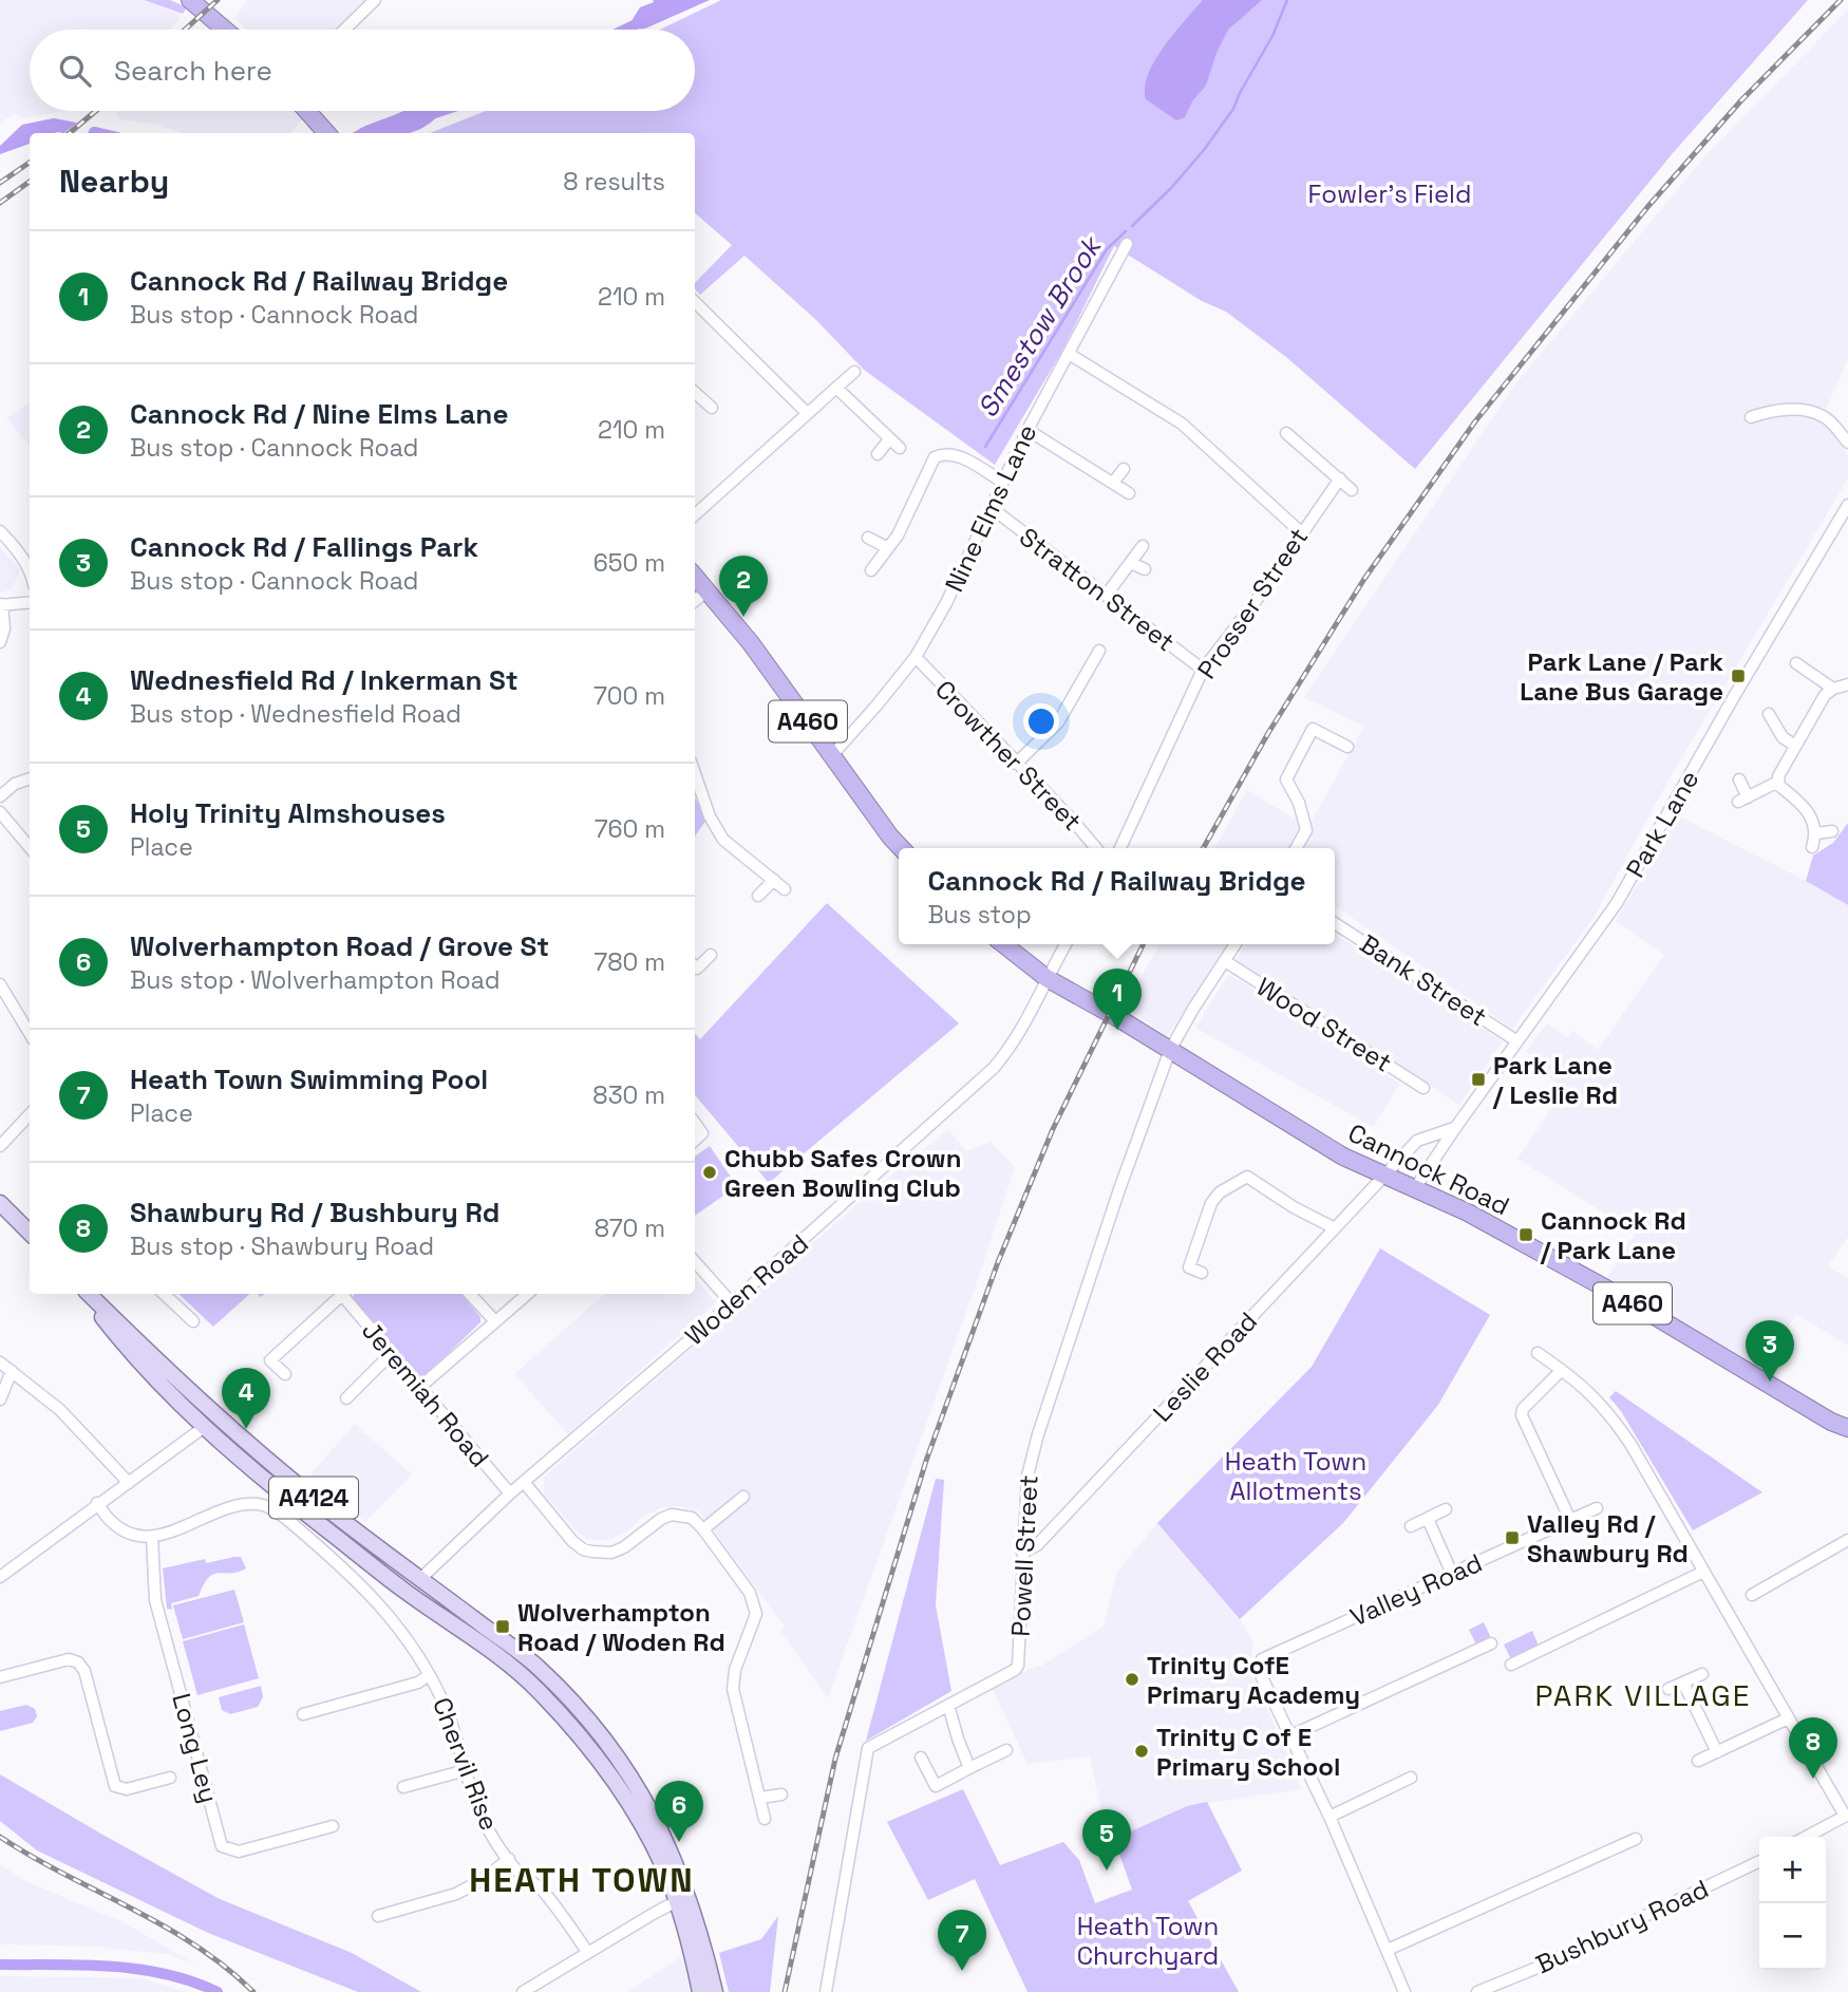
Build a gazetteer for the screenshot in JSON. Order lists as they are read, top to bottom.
{
  "streets": {
    "highway": ["A460", "Cannock Road"],
    "main road": ["A4124"],
    "street": [
      "Nine Elms Lane",
      "Stratton Street",
      "Prosser Street",
      "Crowther Street",
      "Park Lane",
      "Bank Street",
      "Wood Street",
      "Woden Road",
      "Leslie Road",
      "Jeremiah Road",
      "Powell Street",
      "Valley Road",
      "Long Ley",
      "Chervil Rise",
      "Bushbury Road"
    ]
  },
  "crossings": [
    ["Nine Elms Lane", "Stratton Street"],
    ["Nine Elms Lane", "A460"],
    ["Nine Elms Lane", "Crowther Street"],
    ["Stratton Street", "Prosser Street"],
    ["Park Lane", "Bank Street"],
    ["Park Lane", "Cannock Road"],
    ["Wood Street", "Powell Street"],
    ["Cannock Road", "Woden Road"],
    ["Cannock Road", "Leslie Road"],
    ["Cannock Road", "Powell Street"],
    ["Woden Road", "Jeremiah Road"],
    ["Woden Road", "A4124"],
    ["Leslie Road", "Powell Street"],
    ["Long Ley", "Chervil Rise"]
  ],
  "districts": ["PARK VILLAGE", "HEATH TOWN"],
  "water": ["Smestow Brook"],
  "parks": ["Fowler's Field", "Heath Town Allotments", "Heath Town Churchyard"],
  "places": {
    "transit": [
      "Park Lane / Park Lane Bus Garage",
      "Park Lane / Leslie Rd",
      "Cannock Rd / Park Lane",
      "Valley Rd / Shawbury Rd",
      "Wolverhampton Road / Woden Rd"
    ],
    "other": ["Chubb Safes Crown Green Bowling Club", "Trinity CofE Primary Academy", "Trinity C of E Primary School"]
  },
  "page": {
    "search": "Search here",
    "heading": ["Nearby", "8 results"],
    "list": [
      {
        "mark": "1",
        "name": "Cannock Rd / Railway Bridge",
        "note": "Bus stop · Cannock Road",
        "value": "210 m"
      },
      {
        "mark": "2",
        "name": "Cannock Rd / Nine Elms Lane",
        "note": "Bus stop · Cannock Road",
        "value": "210 m"
      },
      {
        "mark": "3",
        "name": "Cannock Rd / Fallings Park",
        "note": "Bus stop · Cannock Road",
        "value": "650 m"
      },
      {
        "mark": "4",
        "name": "Wednesfield Rd / Inkerman St",
        "note": "Bus stop · Wednesfield Road",
        "value": "700 m"
      },
      {
        "mark": "5",
        "name": "Holy Trinity Almshouses",
        "note": "Place",
        "value": "760 m"
      },
      {
        "mark": "6",
        "name": "Wolverhampton Road / Grove St",
        "note": "Bus stop · Wolverhampton Road",
        "value": "780 m"
      },
      {
        "mark": "7",
        "name": "Heath Town Swimming Pool",
        "note": "Place",
        "value": "830 m"
      },
      {
        "mark": "8",
        "name": "Shawbury Rd / Bushbury Rd",
        "note": "Bus stop · Shawbury Road",
        "value": "870 m"
      }
    ],
    "pins": [
      "2",
      "1",
      "3",
      "4",
      "8",
      "6",
      "5",
      "7"
    ],
    "popup": ["Cannock Rd / Railway Bridge", "Bus stop"],
    "map_buttons": ["+", "−"]
  }
}
